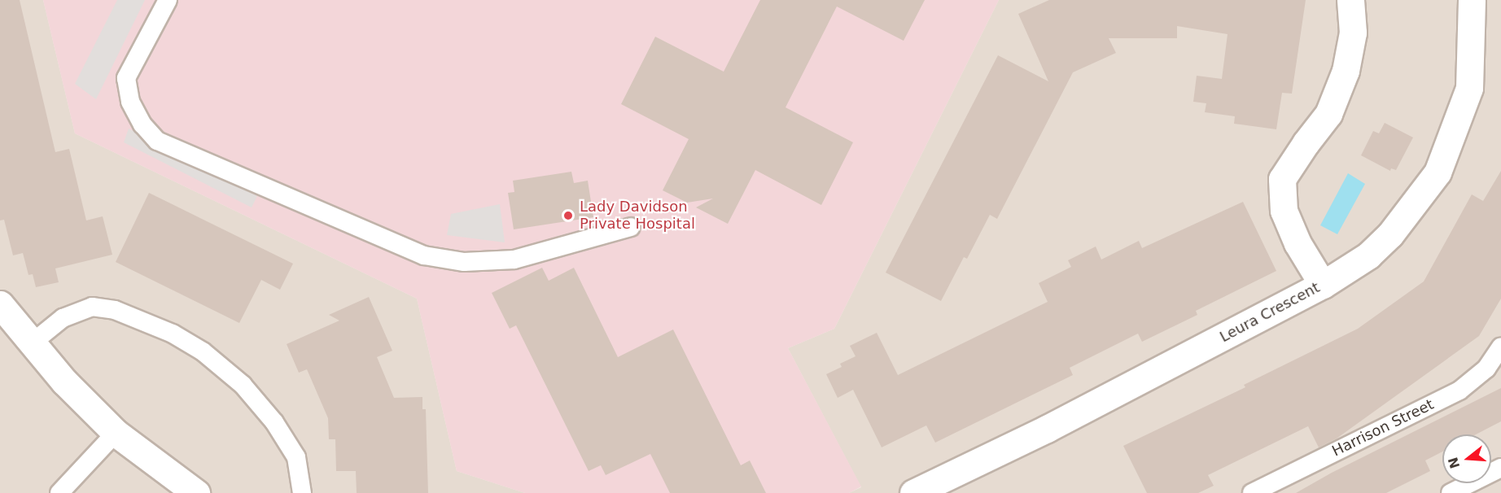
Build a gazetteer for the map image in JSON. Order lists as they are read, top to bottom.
{
  "streets": {
    "street": ["Leura Crescent"],
    "lane": ["Harrison Street"]
  },
  "places": ["Lady Davidson Private Hospital"],
  "north": "left"
}
